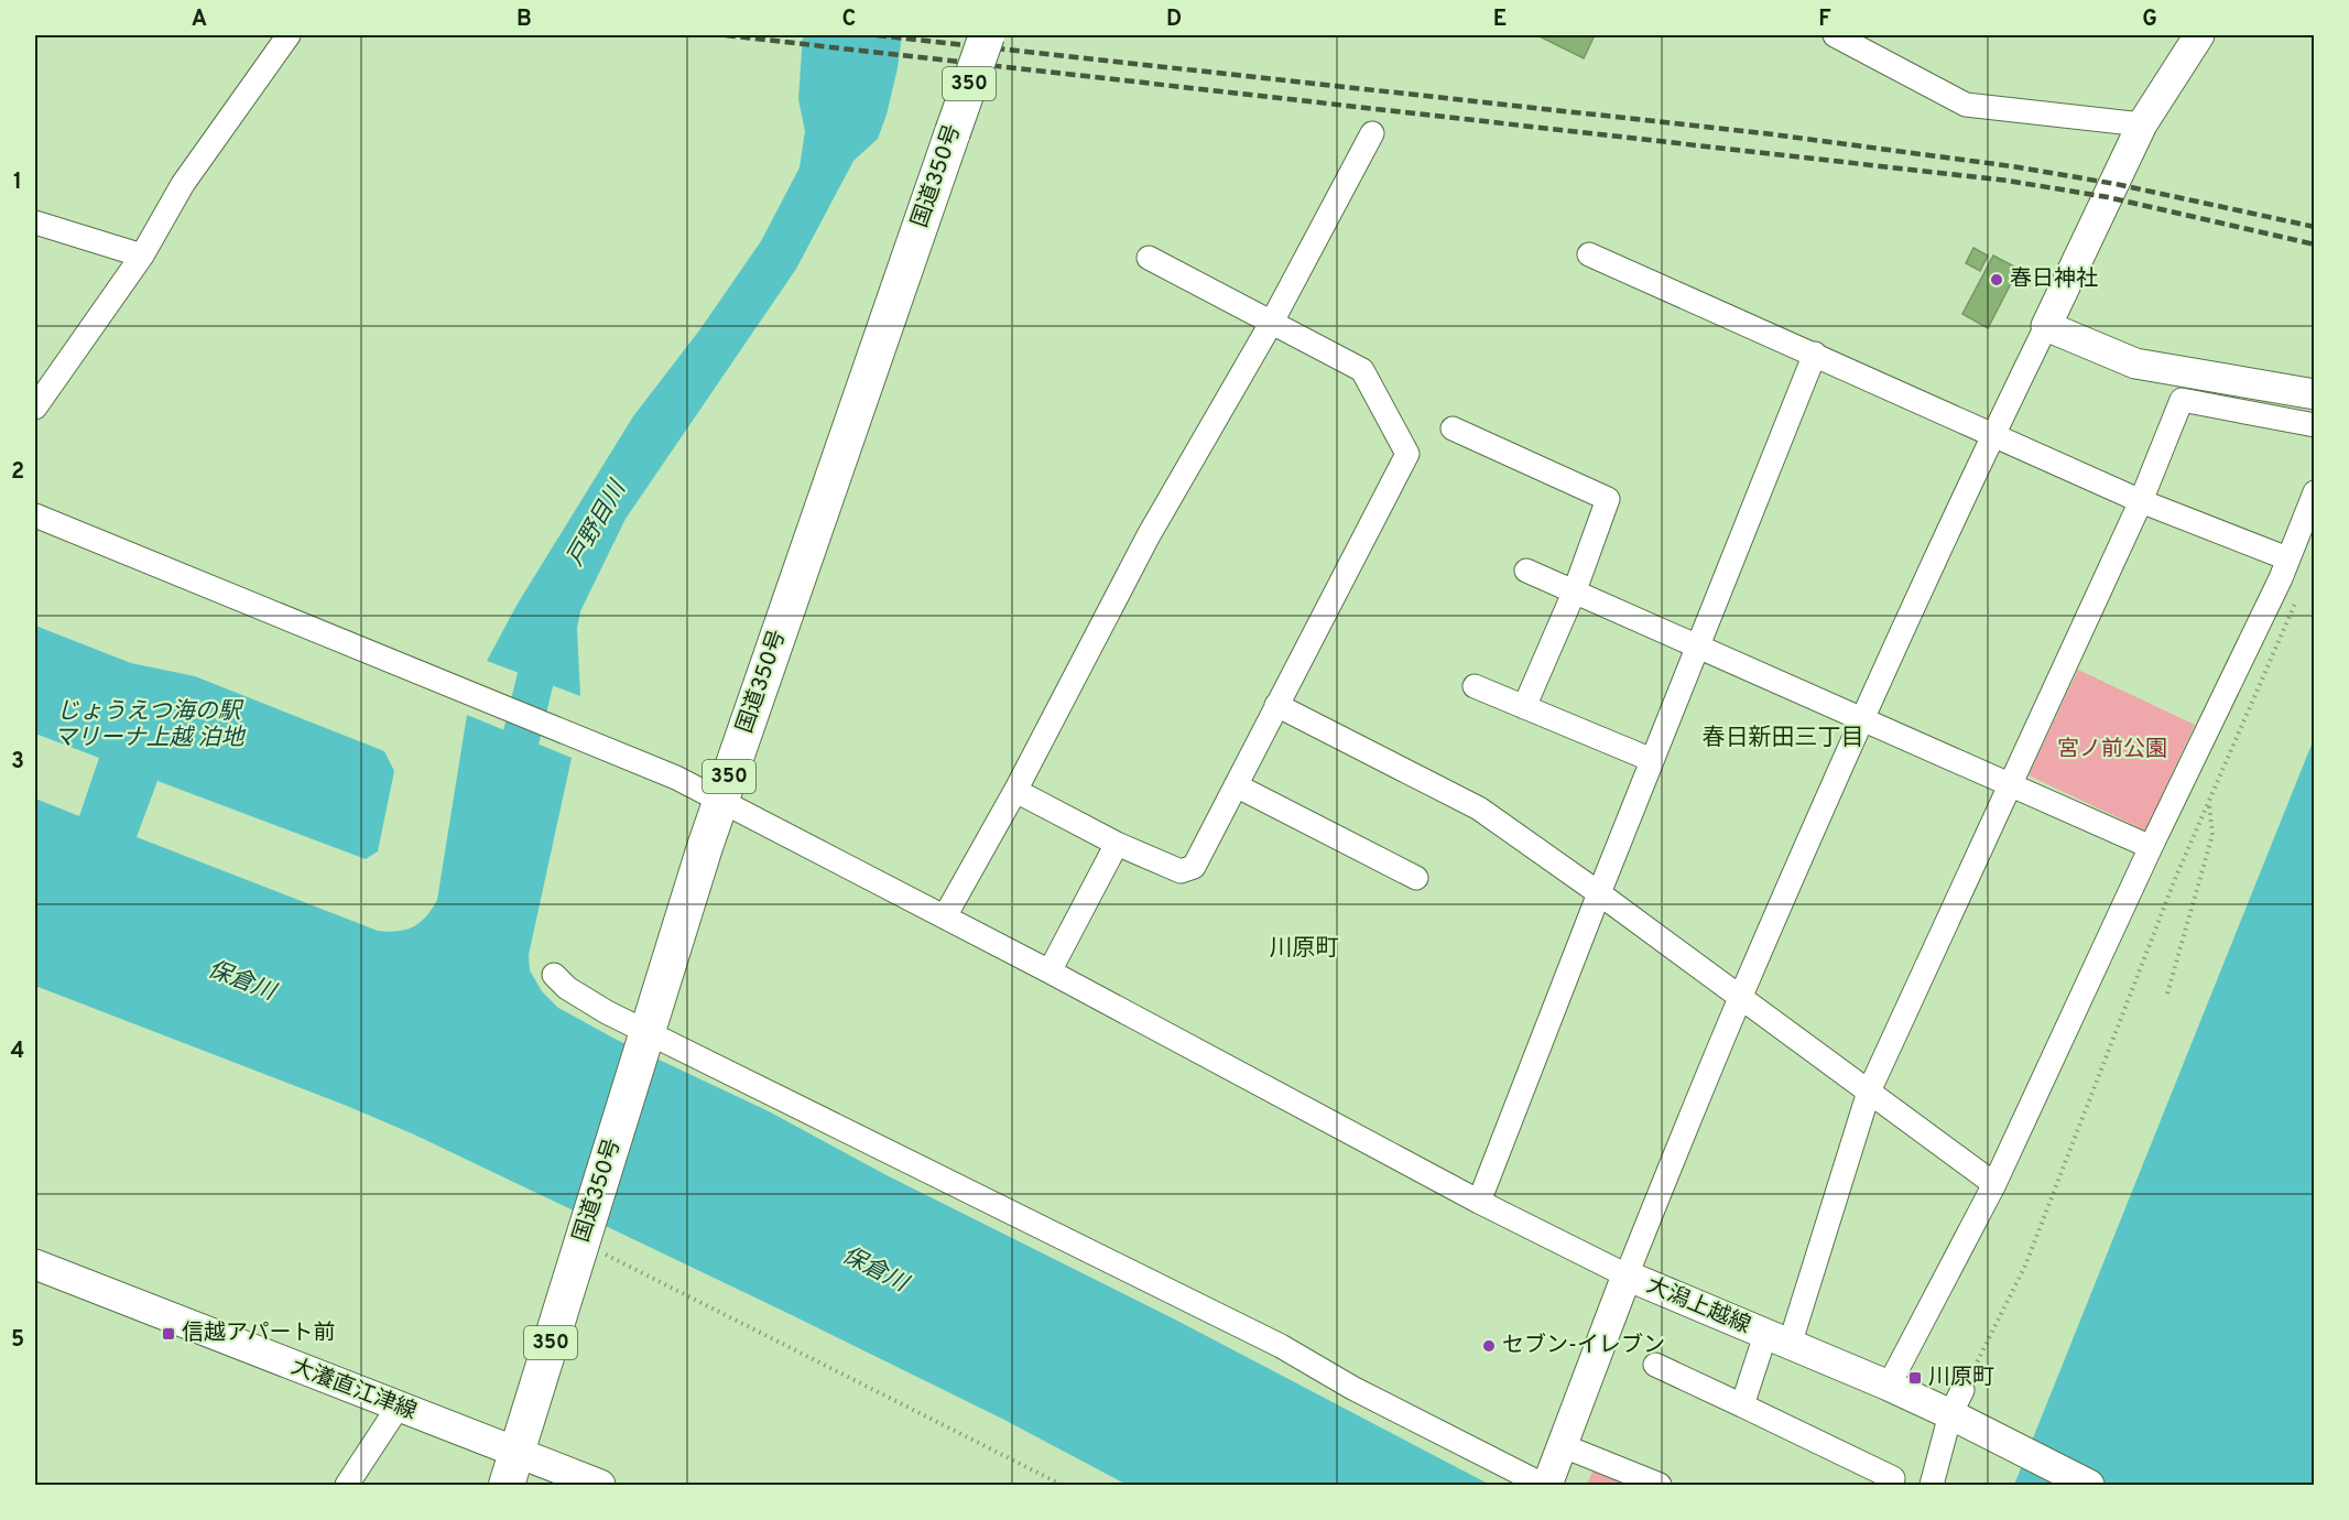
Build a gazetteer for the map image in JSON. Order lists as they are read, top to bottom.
{
  "streets": {
    "highway": ["350", "国道350号"],
    "main road": ["大潟上越線", "大瀁直江津線"]
  },
  "crossings": [
    ["国道350号", "大瀁直江津線"]
  ],
  "districts": ["春日新田三丁目", "川原町"],
  "water": ["戸野目川", "じょうえつ海の駅 マリーナ上越 泊地", "保倉川"],
  "parks": ["宮ノ前公園"],
  "places": {
    "other": ["春日神社", "セブン-イレブン"],
    "transit": ["信越アパート前", "川原町"]
  },
  "grid": {
    "columns": [
      "A",
      "B",
      "C",
      "D",
      "E",
      "F",
      "G"
    ],
    "rows": [
      "1",
      "2",
      "3",
      "4",
      "5"
    ]
  }
}
